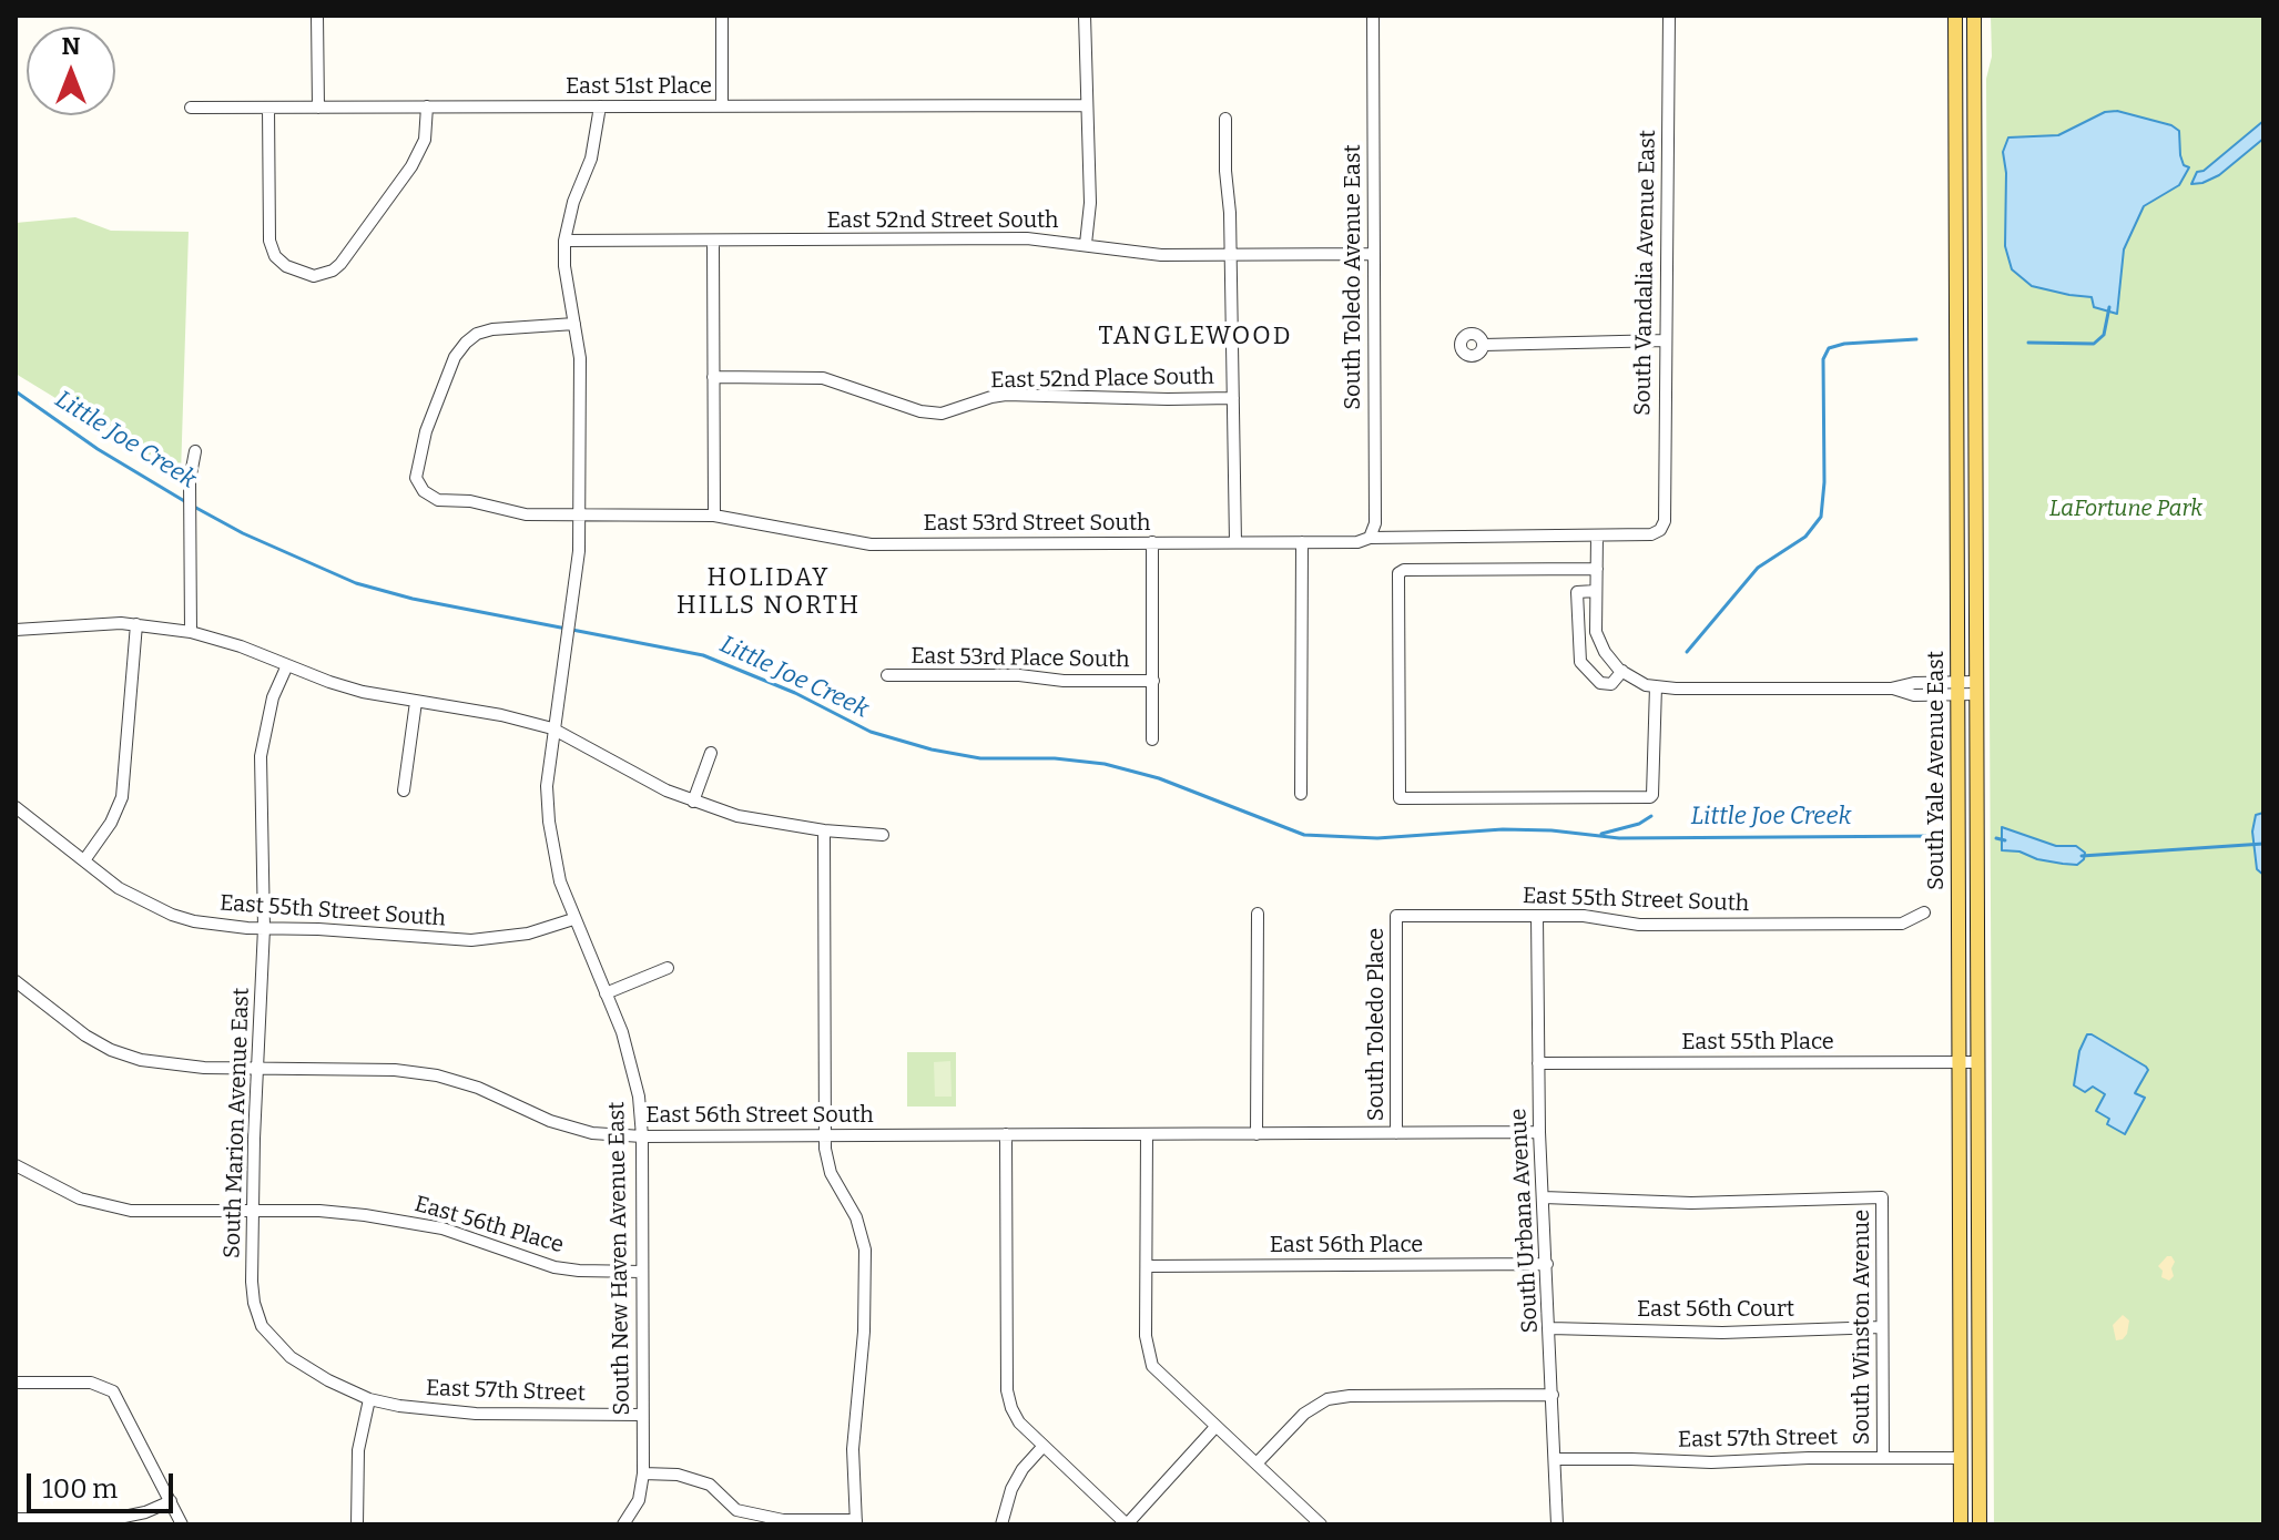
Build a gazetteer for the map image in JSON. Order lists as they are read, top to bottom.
{
  "streets": {
    "main road": ["South Yale Avenue East"],
    "street": [
      "East 51st Place",
      "East 52nd Street South",
      "South Vandalia Avenue East",
      "South Toledo Avenue East",
      "East 52nd Place South",
      "East 53rd Street South",
      "East 53rd Place South",
      "East 55th Street South",
      "South Toledo Place",
      "East 55th Place",
      "East 56th Street South",
      "South Marion Avenue East",
      "South Urbana Avenue",
      "East 56th Place",
      "South New Haven Avenue East",
      "East 56th Court",
      "South Winston Avenue",
      "East 57th Street"
    ]
  },
  "crossings": [
    ["East 51st Place", "South New Haven Avenue East"],
    ["East 52nd Street South", "South Toledo Avenue East"],
    ["East 52nd Street South", "South New Haven Avenue East"],
    ["South Vandalia Avenue East", "East 53rd Street South"],
    ["South Toledo Avenue East", "East 53rd Street South"],
    ["East 53rd Street South", "South New Haven Avenue East"],
    ["South Yale Avenue East", "East 55th Place"],
    ["South Yale Avenue East", "East 57th Street"],
    ["East 55th Street South", "South Toledo Place"],
    ["East 55th Street South", "South Marion Avenue East"],
    ["East 55th Street South", "South Urbana Avenue"],
    ["East 55th Street South", "South New Haven Avenue East"],
    ["South Toledo Place", "East 56th Street South"],
    ["East 55th Place", "South Urbana Avenue"],
    ["East 56th Street South", "South Marion Avenue East"],
    ["East 56th Street South", "South Urbana Avenue"],
    ["East 56th Street South", "South New Haven Avenue East"],
    ["South Marion Avenue East", "East 56th Place"],
    ["South Marion Avenue East", "East 57th Street"],
    ["South Urbana Avenue", "East 56th Place"],
    ["South Urbana Avenue", "East 56th Court"],
    ["South Urbana Avenue", "South Winston Avenue"],
    ["South Urbana Avenue", "East 57th Street"],
    ["East 56th Place", "South New Haven Avenue East"],
    ["South New Haven Avenue East", "East 57th Street"],
    ["East 56th Court", "South Winston Avenue"],
    ["South Winston Avenue", "East 57th Street"]
  ],
  "districts": ["TANGLEWOOD", "HOLIDAY HILLS NORTH"],
  "water": ["Little Joe Creek"],
  "parks": ["LaFortune Park"],
  "scale_bar": "100 m",
  "north": "top"
}
